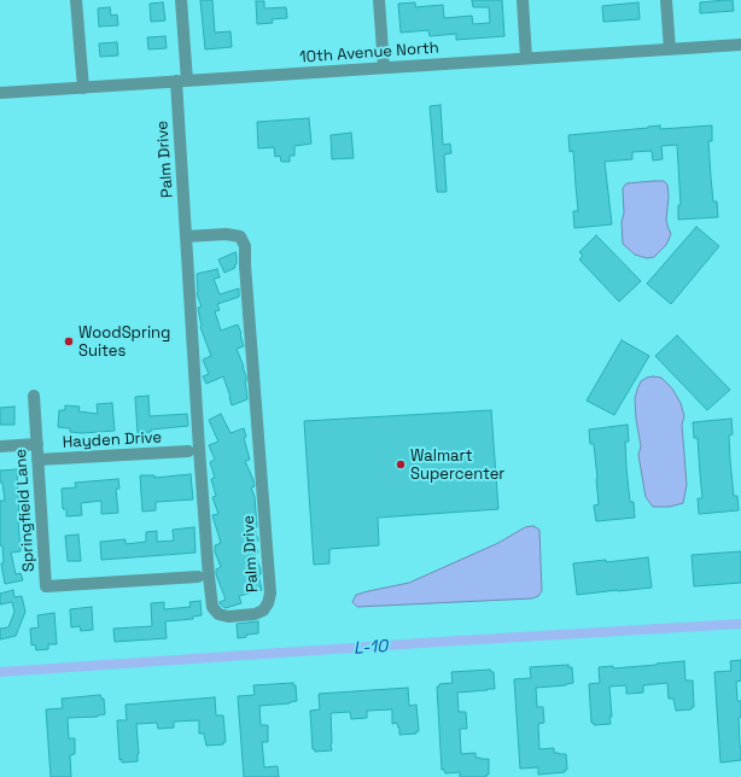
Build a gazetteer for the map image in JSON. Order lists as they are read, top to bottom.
{
  "streets": {
    "street": [
      "10th Avenue North",
      "Palm Drive",
      "Hayden Drive",
      "Springfield Lane"
    ]
  },
  "crossings": [
    ["10th Avenue North", "Palm Drive"],
    ["Hayden Drive", "Springfield Lane"]
  ],
  "water": ["L-10"],
  "places": ["WoodSpring Suites", "Walmart Supercenter"]
}
